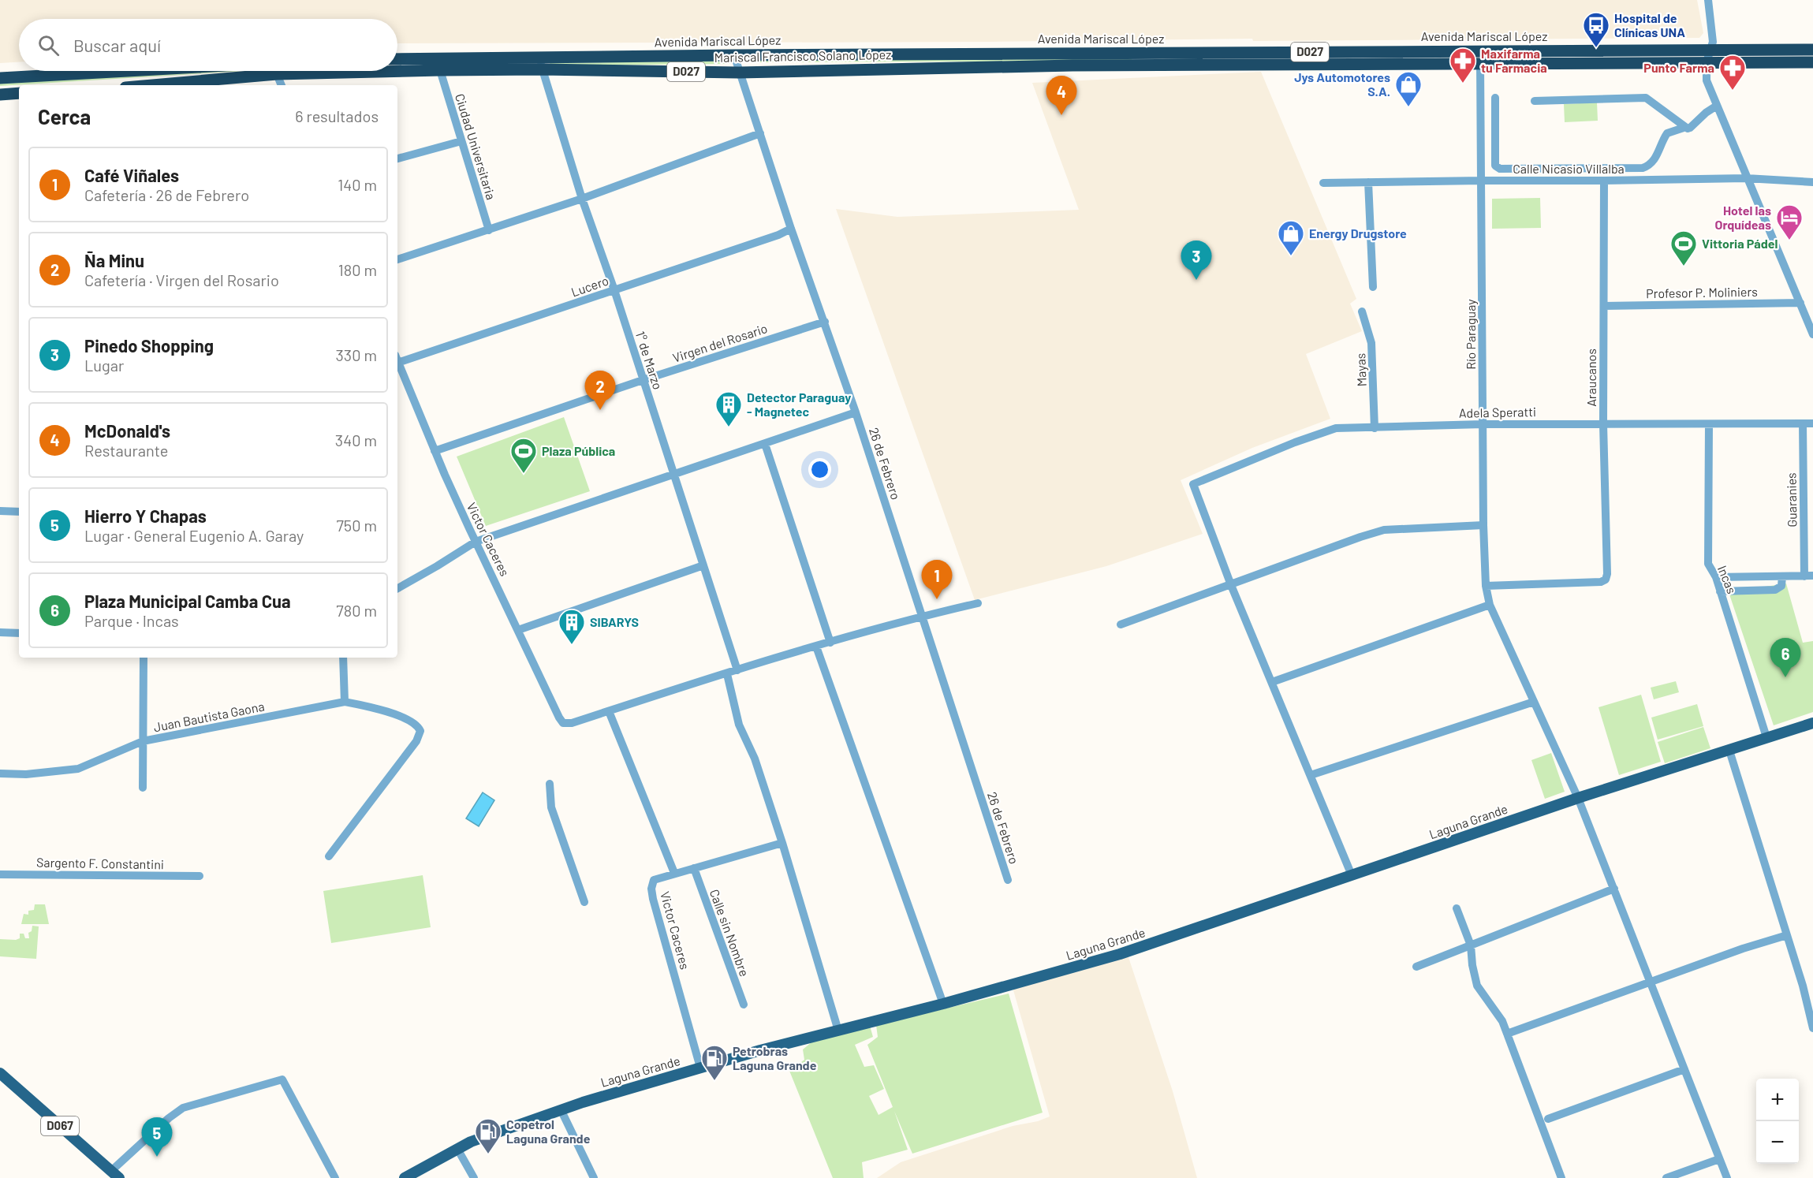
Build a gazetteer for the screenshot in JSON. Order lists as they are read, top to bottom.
{
  "streets": {
    "highway": ["Avenida Mariscal López", "D027", "Mariscal Francisco Solano López"],
    "main road": ["Laguna Grande", "D067"],
    "street": [
      "Ciudad Universitaria",
      "Calle Nicasio Villalba",
      "Lucero",
      "Profesor P. Moliniers",
      "Río Paraguay",
      "Virgen del Rosario",
      "1° de Marzo",
      "Mayas",
      "Araucanos",
      "Adela Speratti",
      "26 de Febrero",
      "Guaranies",
      "Victor Caceres",
      "Incas",
      "Juan Bautista Gaona",
      "Sargento F. Constantini",
      "Calle sin Nombre"
    ]
  },
  "crossings": [
    ["Avenida Mariscal López", "Mariscal Francisco Solano López"],
    ["Avenida Mariscal López", "Río Paraguay"],
    ["Avenida Mariscal López", "1° de Marzo"],
    ["Avenida Mariscal López", "26 de Febrero"],
    ["Mariscal Francisco Solano López", "Ciudad Universitaria"],
    ["Mariscal Francisco Solano López", "Río Paraguay"],
    ["Mariscal Francisco Solano López", "1° de Marzo"],
    ["Mariscal Francisco Solano López", "26 de Febrero"],
    ["Calle Nicasio Villalba", "Río Paraguay"],
    ["Calle Nicasio Villalba", "Araucanos"],
    ["Lucero", "1° de Marzo"],
    ["Lucero", "26 de Febrero"],
    ["Profesor P. Moliniers", "Araucanos"],
    ["Río Paraguay", "Araucanos"],
    ["Río Paraguay", "Adela Speratti"],
    ["Río Paraguay", "Laguna Grande"],
    ["Virgen del Rosario", "1° de Marzo"],
    ["Virgen del Rosario", "26 de Febrero"],
    ["Virgen del Rosario", "Victor Caceres"],
    ["Mayas", "Adela Speratti"],
    ["Araucanos", "Adela Speratti"],
    ["Adela Speratti", "Guaranies"],
    ["Adela Speratti", "Incas"],
    ["Victor Caceres", "Laguna Grande"],
    ["Incas", "Laguna Grande"]
  ],
  "places": {
    "bus stop": ["Hospital de Clínicas UNA"],
    "pharmacy": ["Maxifarma tu Farmacia", "Punto Farma"],
    "shop": ["Jys Automotores S.A.", "Energy Drugstore"],
    "hotel": ["Hotel las Orquídeas"],
    "sports": ["Vittoria Pádel", "Plaza Pública"],
    "building": ["Detector Paraguay - Magnetec", "SIBARYS"],
    "fuel station": ["Petrobras Laguna Grande", "Copetrol Laguna Grande"]
  },
  "page": {
    "search": "Buscar aquí",
    "pins": [
      "4",
      "3",
      "2",
      "1",
      "6",
      "5"
    ],
    "heading": ["Cerca", "6 resultados"],
    "list": [
      {
        "mark": "1",
        "name": "Café Viñales",
        "note": "Cafetería · 26 de Febrero",
        "value": "140 m"
      },
      {
        "mark": "2",
        "name": "Ña Minu",
        "note": "Cafetería · Virgen del Rosario",
        "value": "180 m"
      },
      {
        "mark": "3",
        "name": "Pinedo Shopping",
        "note": "Lugar",
        "value": "330 m"
      },
      {
        "mark": "4",
        "name": "McDonald's",
        "note": "Restaurante",
        "value": "340 m"
      },
      {
        "mark": "5",
        "name": "Hierro Y Chapas",
        "note": "Lugar · General Eugenio A. Garay",
        "value": "750 m"
      },
      {
        "mark": "6",
        "name": "Plaza Municipal Camba Cua",
        "note": "Parque · Incas",
        "value": "780 m"
      }
    ],
    "map_buttons": ["+", "−"]
  }
}
